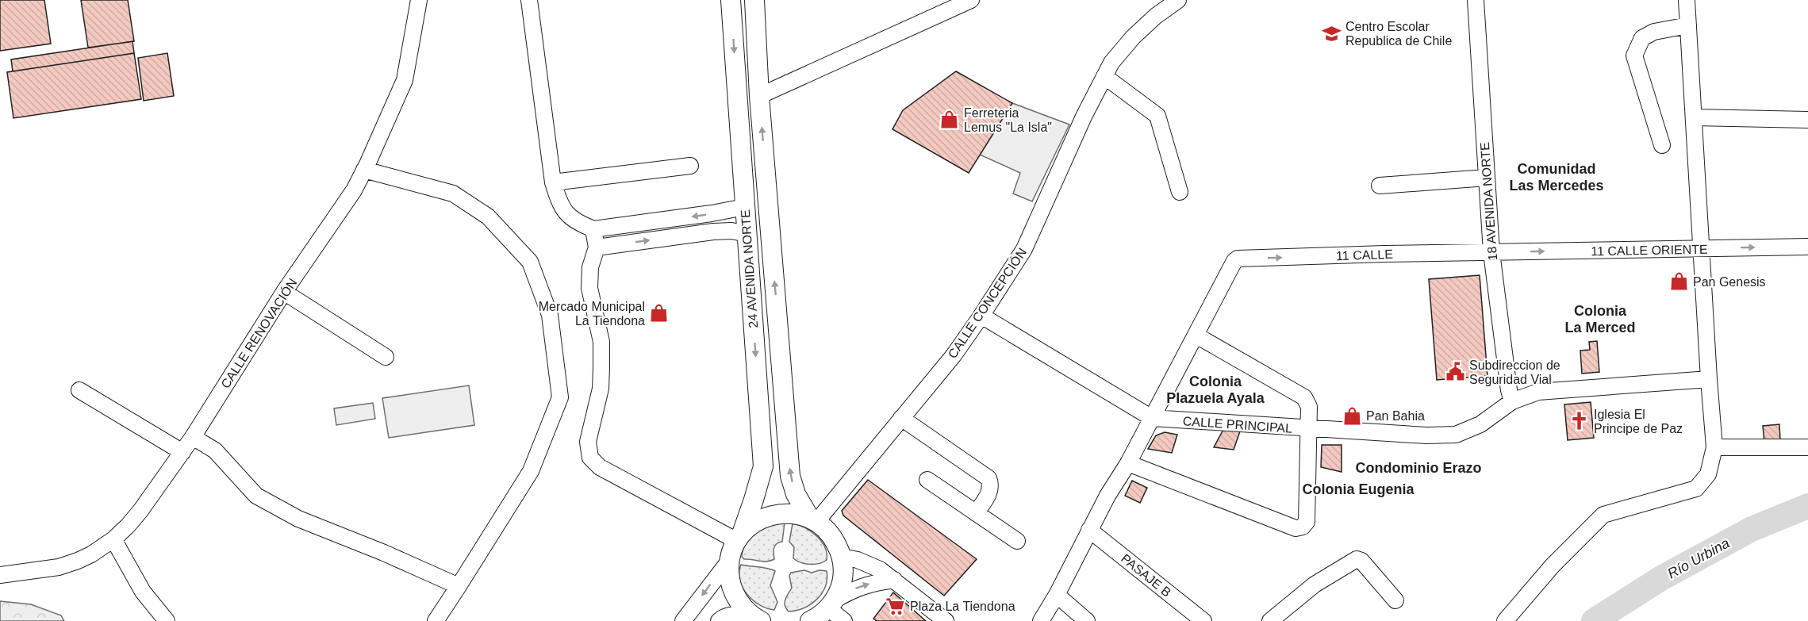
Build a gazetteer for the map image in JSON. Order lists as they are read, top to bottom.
{
  "streets": {
    "main road": ["24 AVENIDA NORTE"],
    "street": [
      "18 AVENIDA NORTE",
      "11 CALLE ORIENTE",
      "11 CALLE",
      "CALLE CONCEPCIÓN",
      "CALLE RENOVACIÓN",
      "CALLE PRINCIPAL",
      "PASAJE B"
    ]
  },
  "crossings": [
    ["18 AVENIDA NORTE", "11 CALLE ORIENTE"],
    ["18 AVENIDA NORTE", "11 CALLE"],
    ["18 AVENIDA NORTE", "CALLE PRINCIPAL"],
    ["11 CALLE ORIENTE", "11 CALLE"],
    ["24 AVENIDA NORTE", "CALLE CONCEPCIÓN"],
    ["CALLE CONCEPCIÓN", "CALLE PRINCIPAL"]
  ],
  "districts": [
    "Comunidad Las Mercedes",
    "Colonia La Merced",
    "Colonia Plazuela Ayala",
    "Condominio Erazo",
    "Colonia Eugenia"
  ],
  "water": ["Río Urbina"],
  "places": {
    "school or university": ["Centro Escolar Republica de Chile"],
    "shop": [
      "Ferreteria Lemus \"La Isla\"",
      "Pan Genesis",
      "Mercado Municipal La Tiendona",
      "Pan Bahia"
    ],
    "public building": ["Subdireccion de Seguridad Vial"],
    "church": ["Iglesia El Principe de Paz"],
    "supermarket": ["Plaza La Tiendona"]
  }
}
